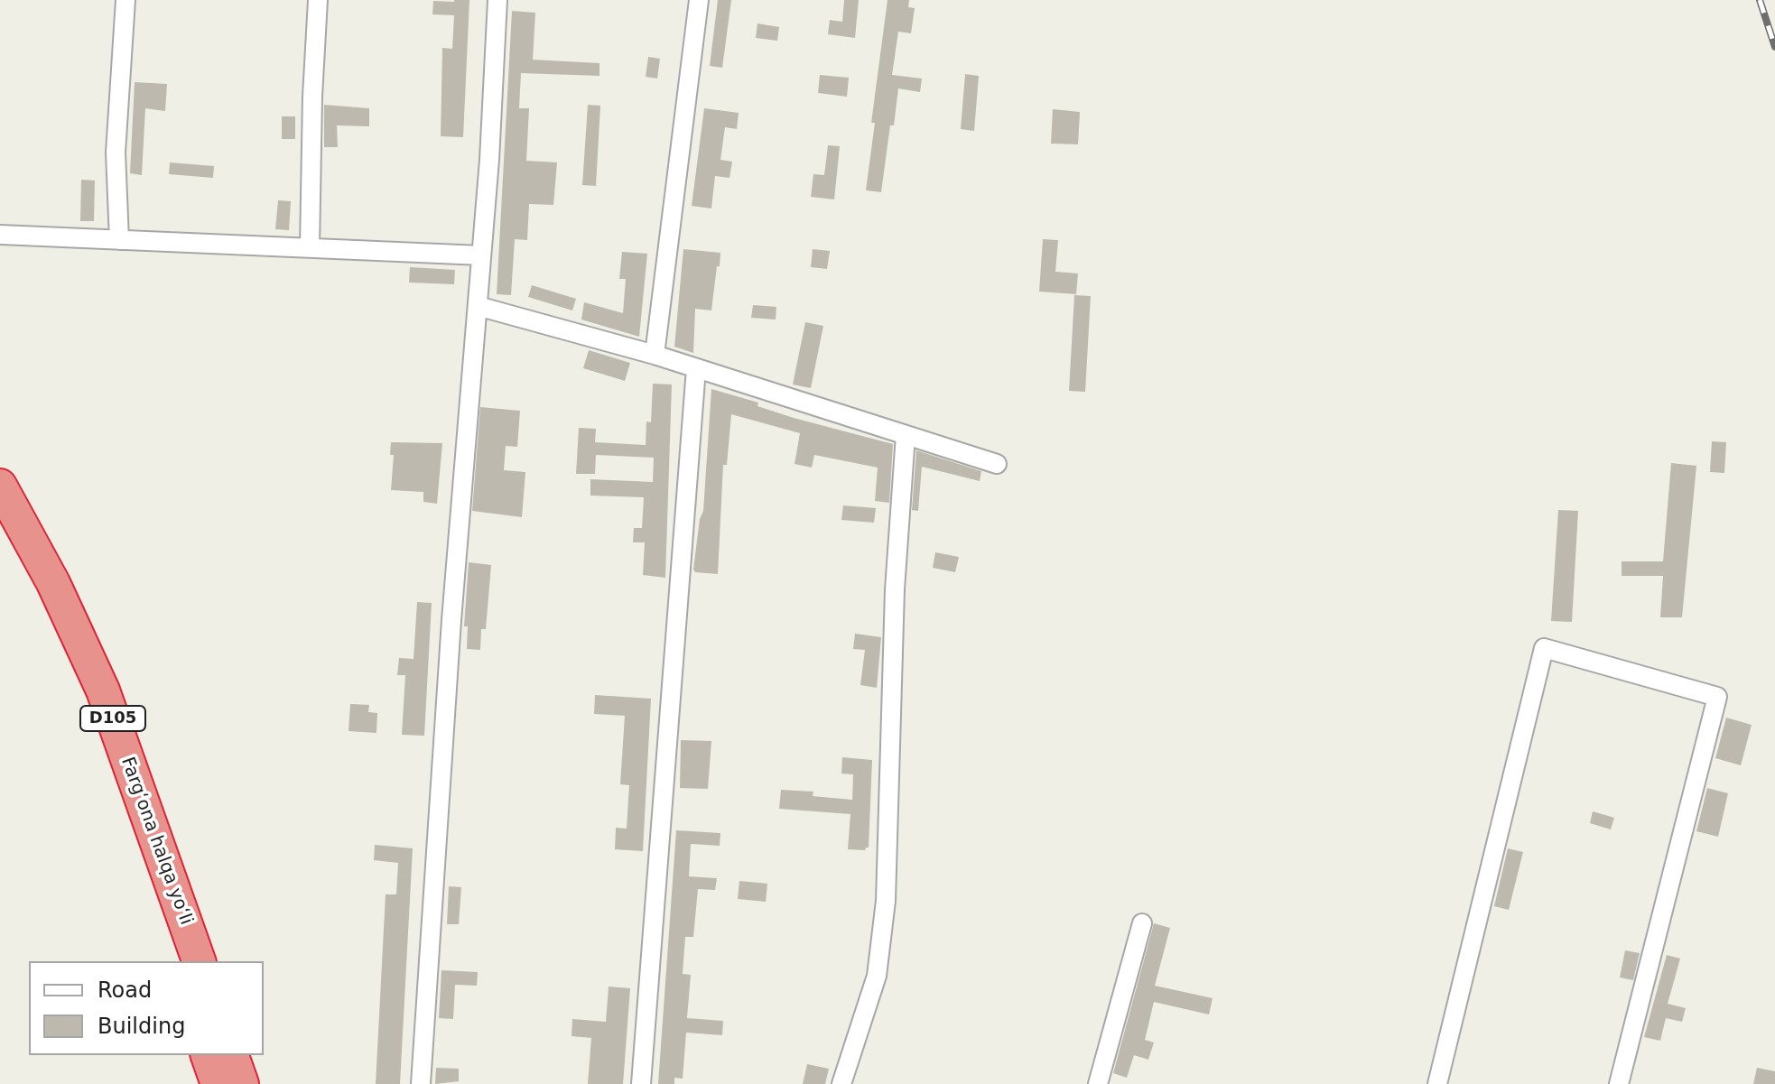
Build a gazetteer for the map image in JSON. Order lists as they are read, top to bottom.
{
  "streets": {
    "highway": ["D105", "Farg‘ona halqa yo‘li"]
  },
  "legend": ["Road", "Building"]
}
